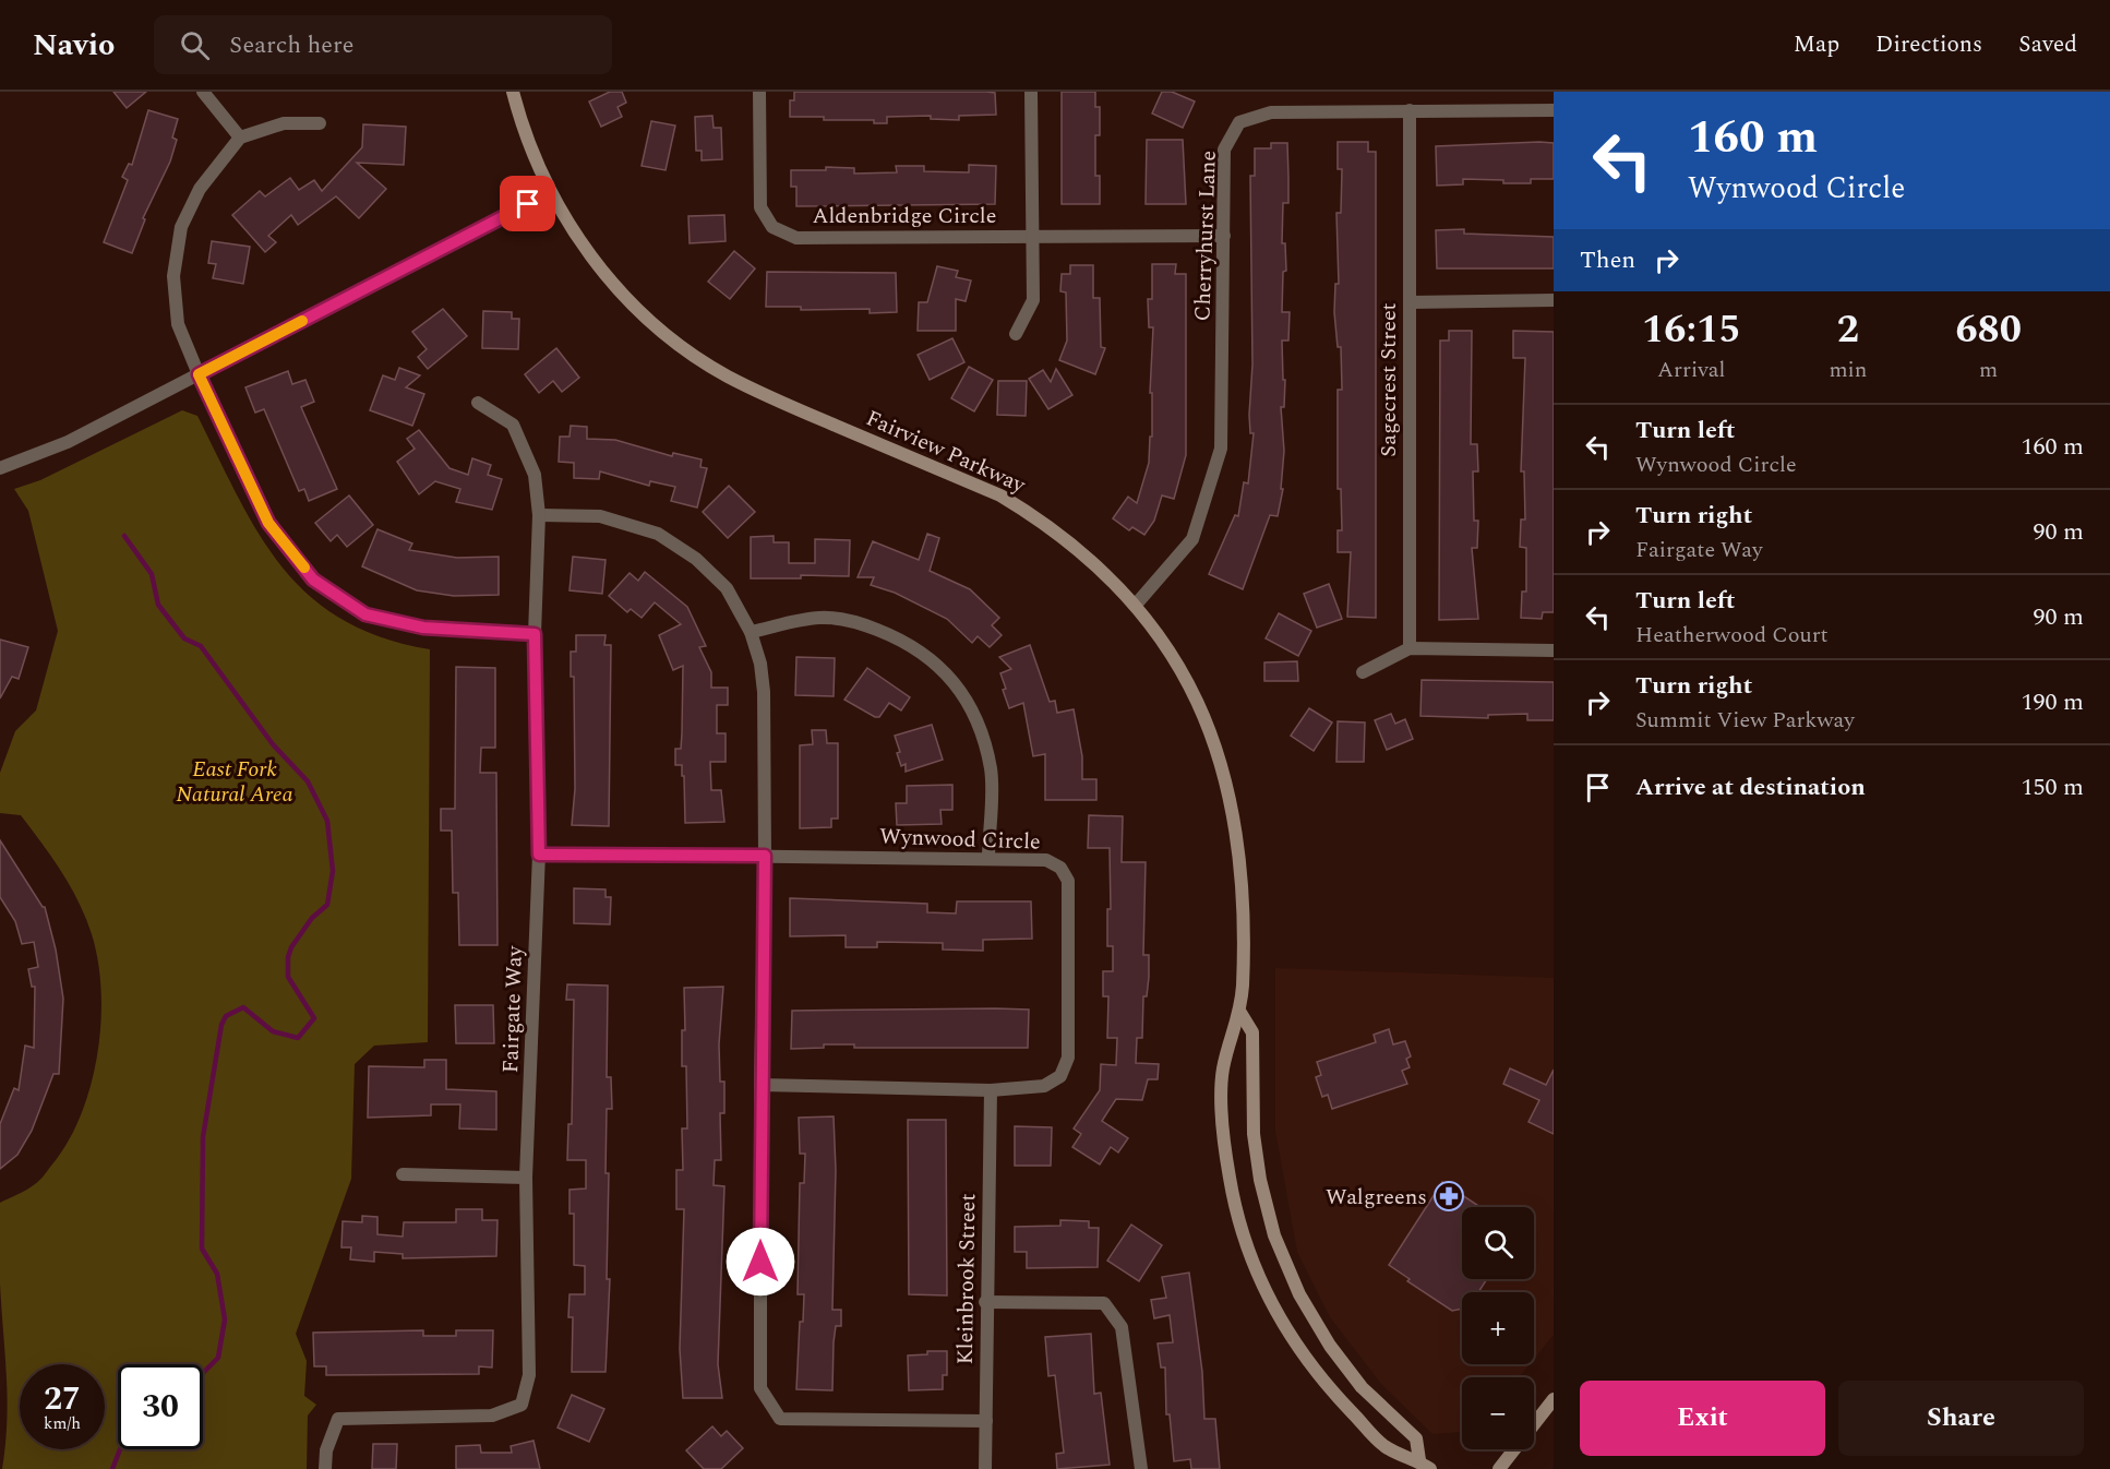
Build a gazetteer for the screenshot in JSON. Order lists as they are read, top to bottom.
{
  "streets": {
    "main road": ["Fairview Parkway"],
    "street": [
      "Aldenbridge Circle",
      "Cherryhurst Lane",
      "Sagecrest Street",
      "Wynwood Circle",
      "Fairgate Way",
      "Kleinbrook Street"
    ]
  },
  "crossings": [
    ["Aldenbridge Circle", "Cherryhurst Lane"],
    ["Cherryhurst Lane", "Sagecrest Street"],
    ["Cherryhurst Lane", "Fairview Parkway"],
    ["Wynwood Circle", "Fairgate Way"],
    ["Wynwood Circle", "Kleinbrook Street"]
  ],
  "parks": ["East Fork Natural Area"],
  "places": {
    "pharmacy": ["Walgreens"]
  },
  "page": {
    "header": "Navio",
    "search": "Search here",
    "nav": ["Map", "Directions", "Saved"],
    "turn": ["160 m", "Wynwood Circle"],
    "then": "Then",
    "eta": [
      "16:15",
      "Arrival",
      "2",
      "min",
      "680",
      "m"
    ],
    "list": [
      {
        "name": "Turn left",
        "note": "Wynwood Circle",
        "value": "160 m"
      },
      {
        "name": "Turn right",
        "note": "Fairgate Way",
        "value": "90 m"
      },
      {
        "name": "Turn left",
        "note": "Heatherwood Court",
        "value": "90 m"
      },
      {
        "name": "Turn right",
        "note": "Summit View Parkway",
        "value": "190 m"
      },
      {
        "name": "Arrive at destination",
        "value": "150 m"
      }
    ],
    "map_buttons": ["+", "−"],
    "speed": "27 km/h",
    "limit": "30",
    "buttons": ["Exit", "Share"]
  }
}
